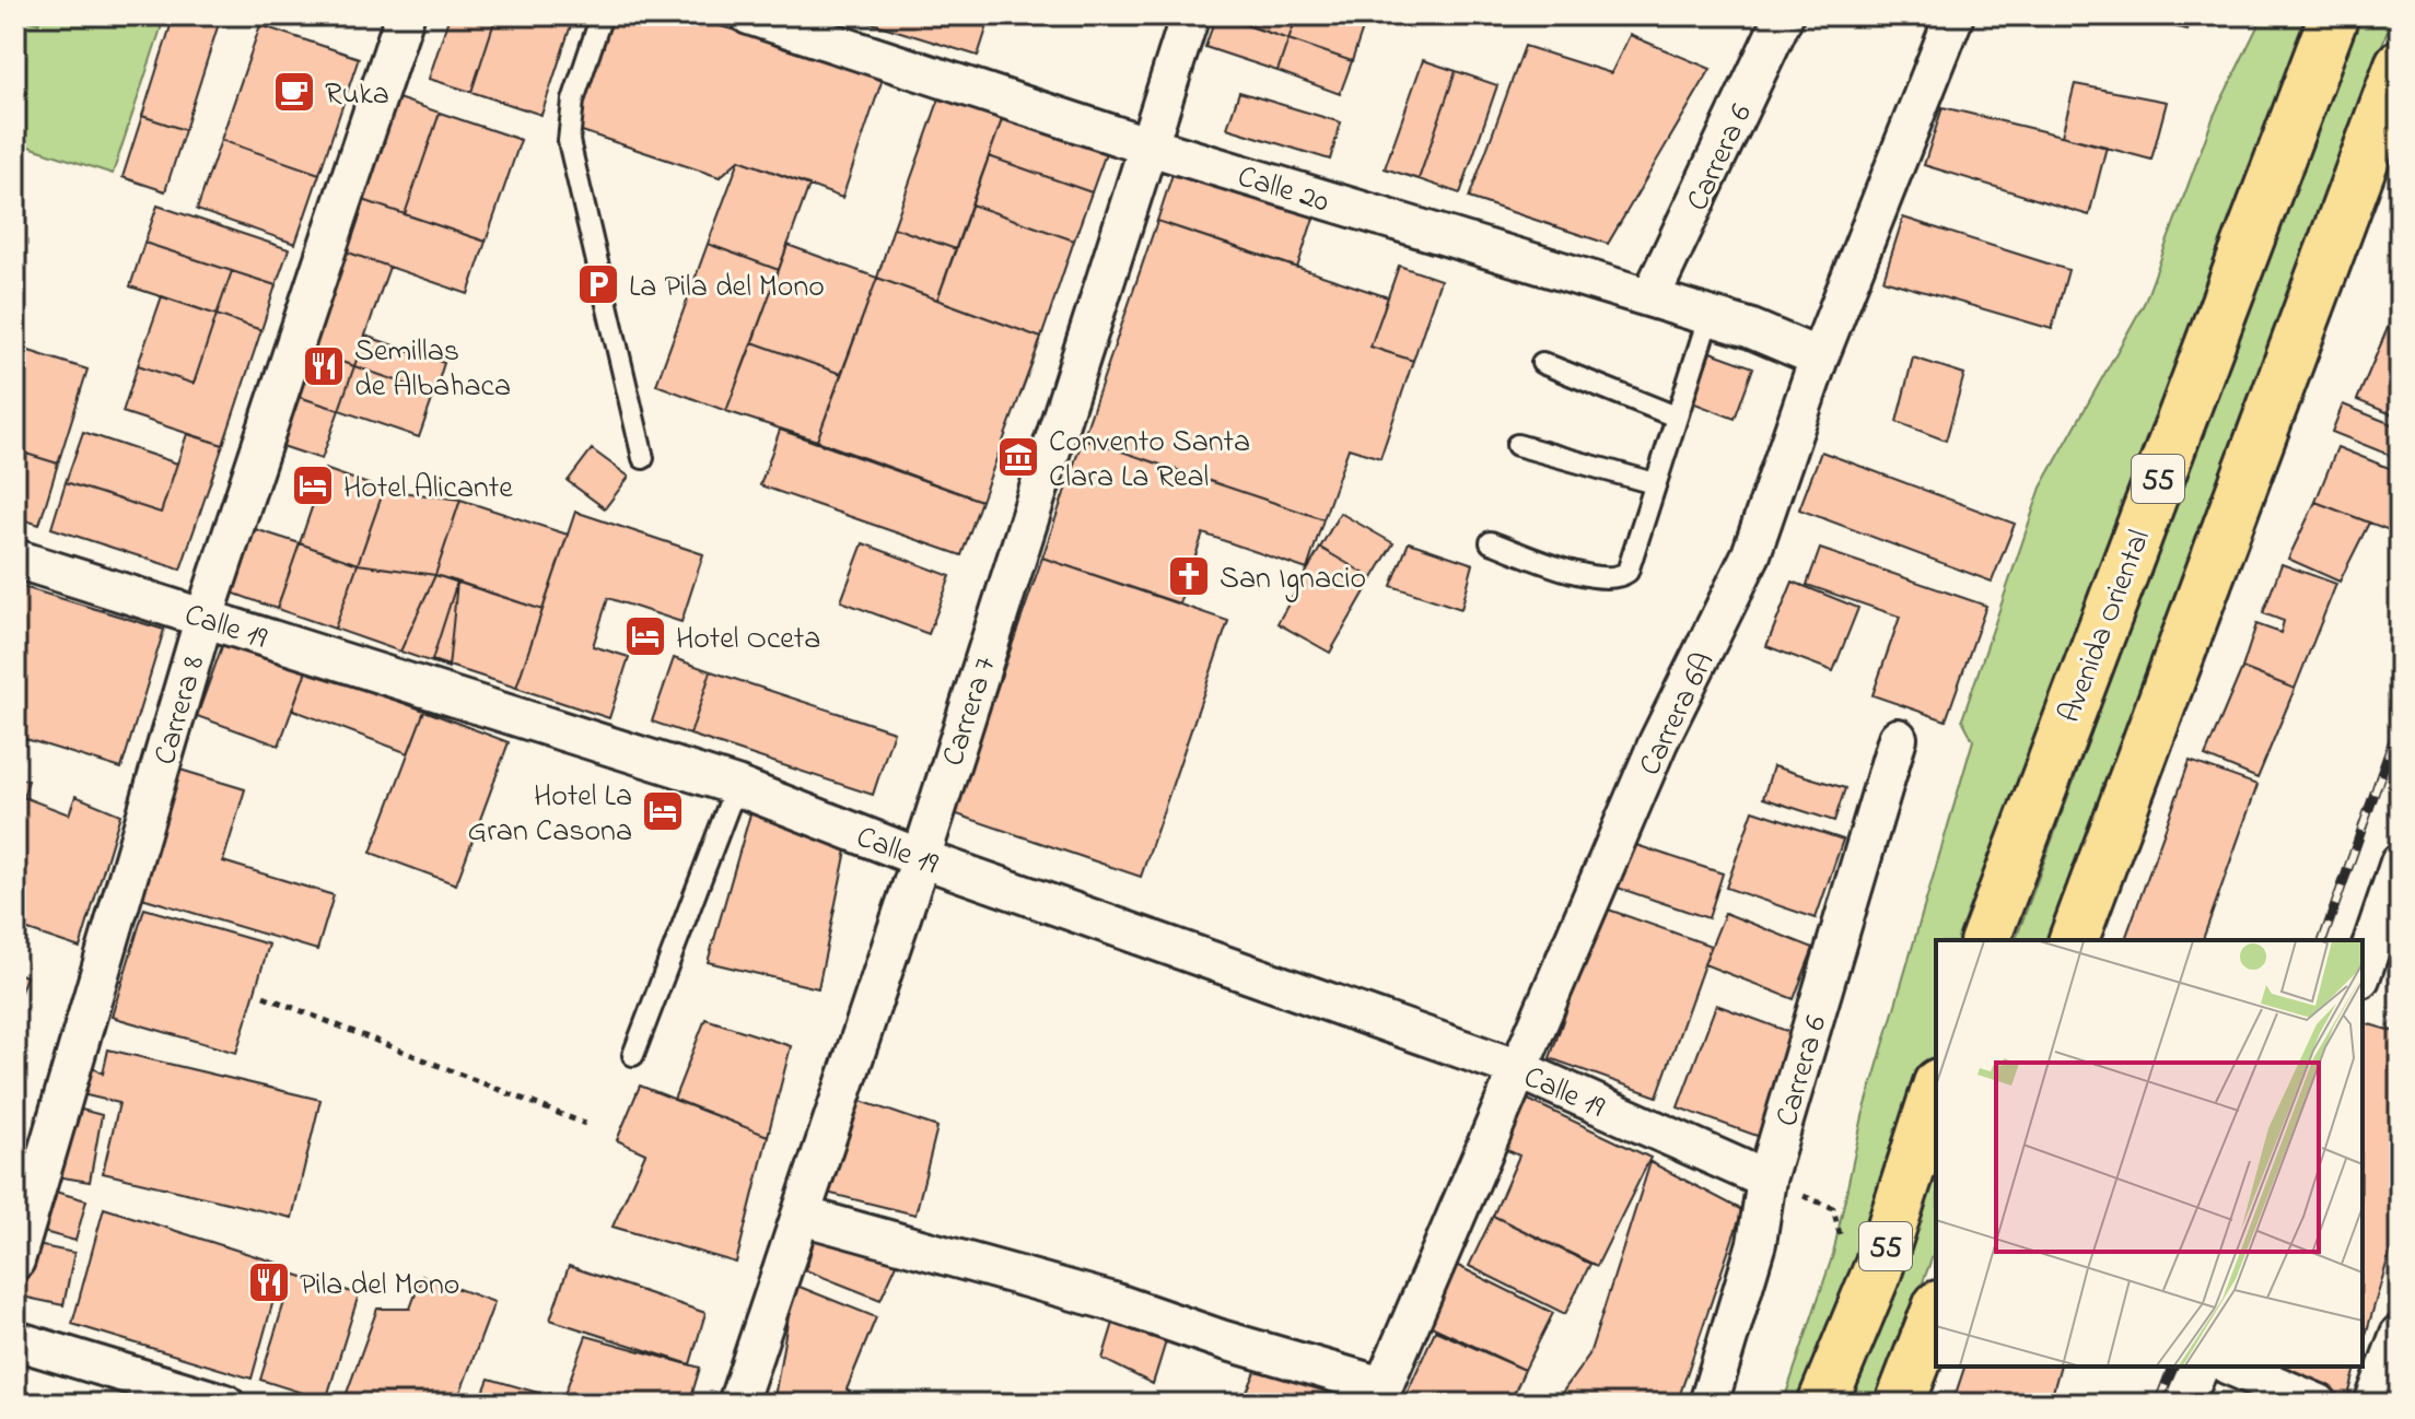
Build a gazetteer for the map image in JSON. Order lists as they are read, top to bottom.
{
  "streets": {
    "main road": ["55", "Avenida Oriental"],
    "street": [
      "Carrera 6",
      "Calle 20",
      "Calle 19",
      "Carrera 8",
      "Carrera 7",
      "Carrera 6A"
    ]
  },
  "crossings": [
    ["Carrera 6", "Calle 20"],
    ["Carrera 6", "Calle 19"],
    ["Calle 20", "Carrera 7"],
    ["Calle 20", "Carrera 6A"],
    ["Calle 19", "Carrera 8"],
    ["Calle 19", "Carrera 7"],
    ["Calle 19", "Carrera 6A"]
  ],
  "places": {
    "cafe": ["Ruka"],
    "parking": ["La Pila del Mono"],
    "restaurant": ["Semillas de Albahaca", "Pila del Mono"],
    "museum": ["Convento Santa Clara La Real"],
    "hotel": ["Hotel Alicante", "Hotel Oceta", "Hotel La Gran Casona"],
    "church": ["San Ignacio"]
  }
}
